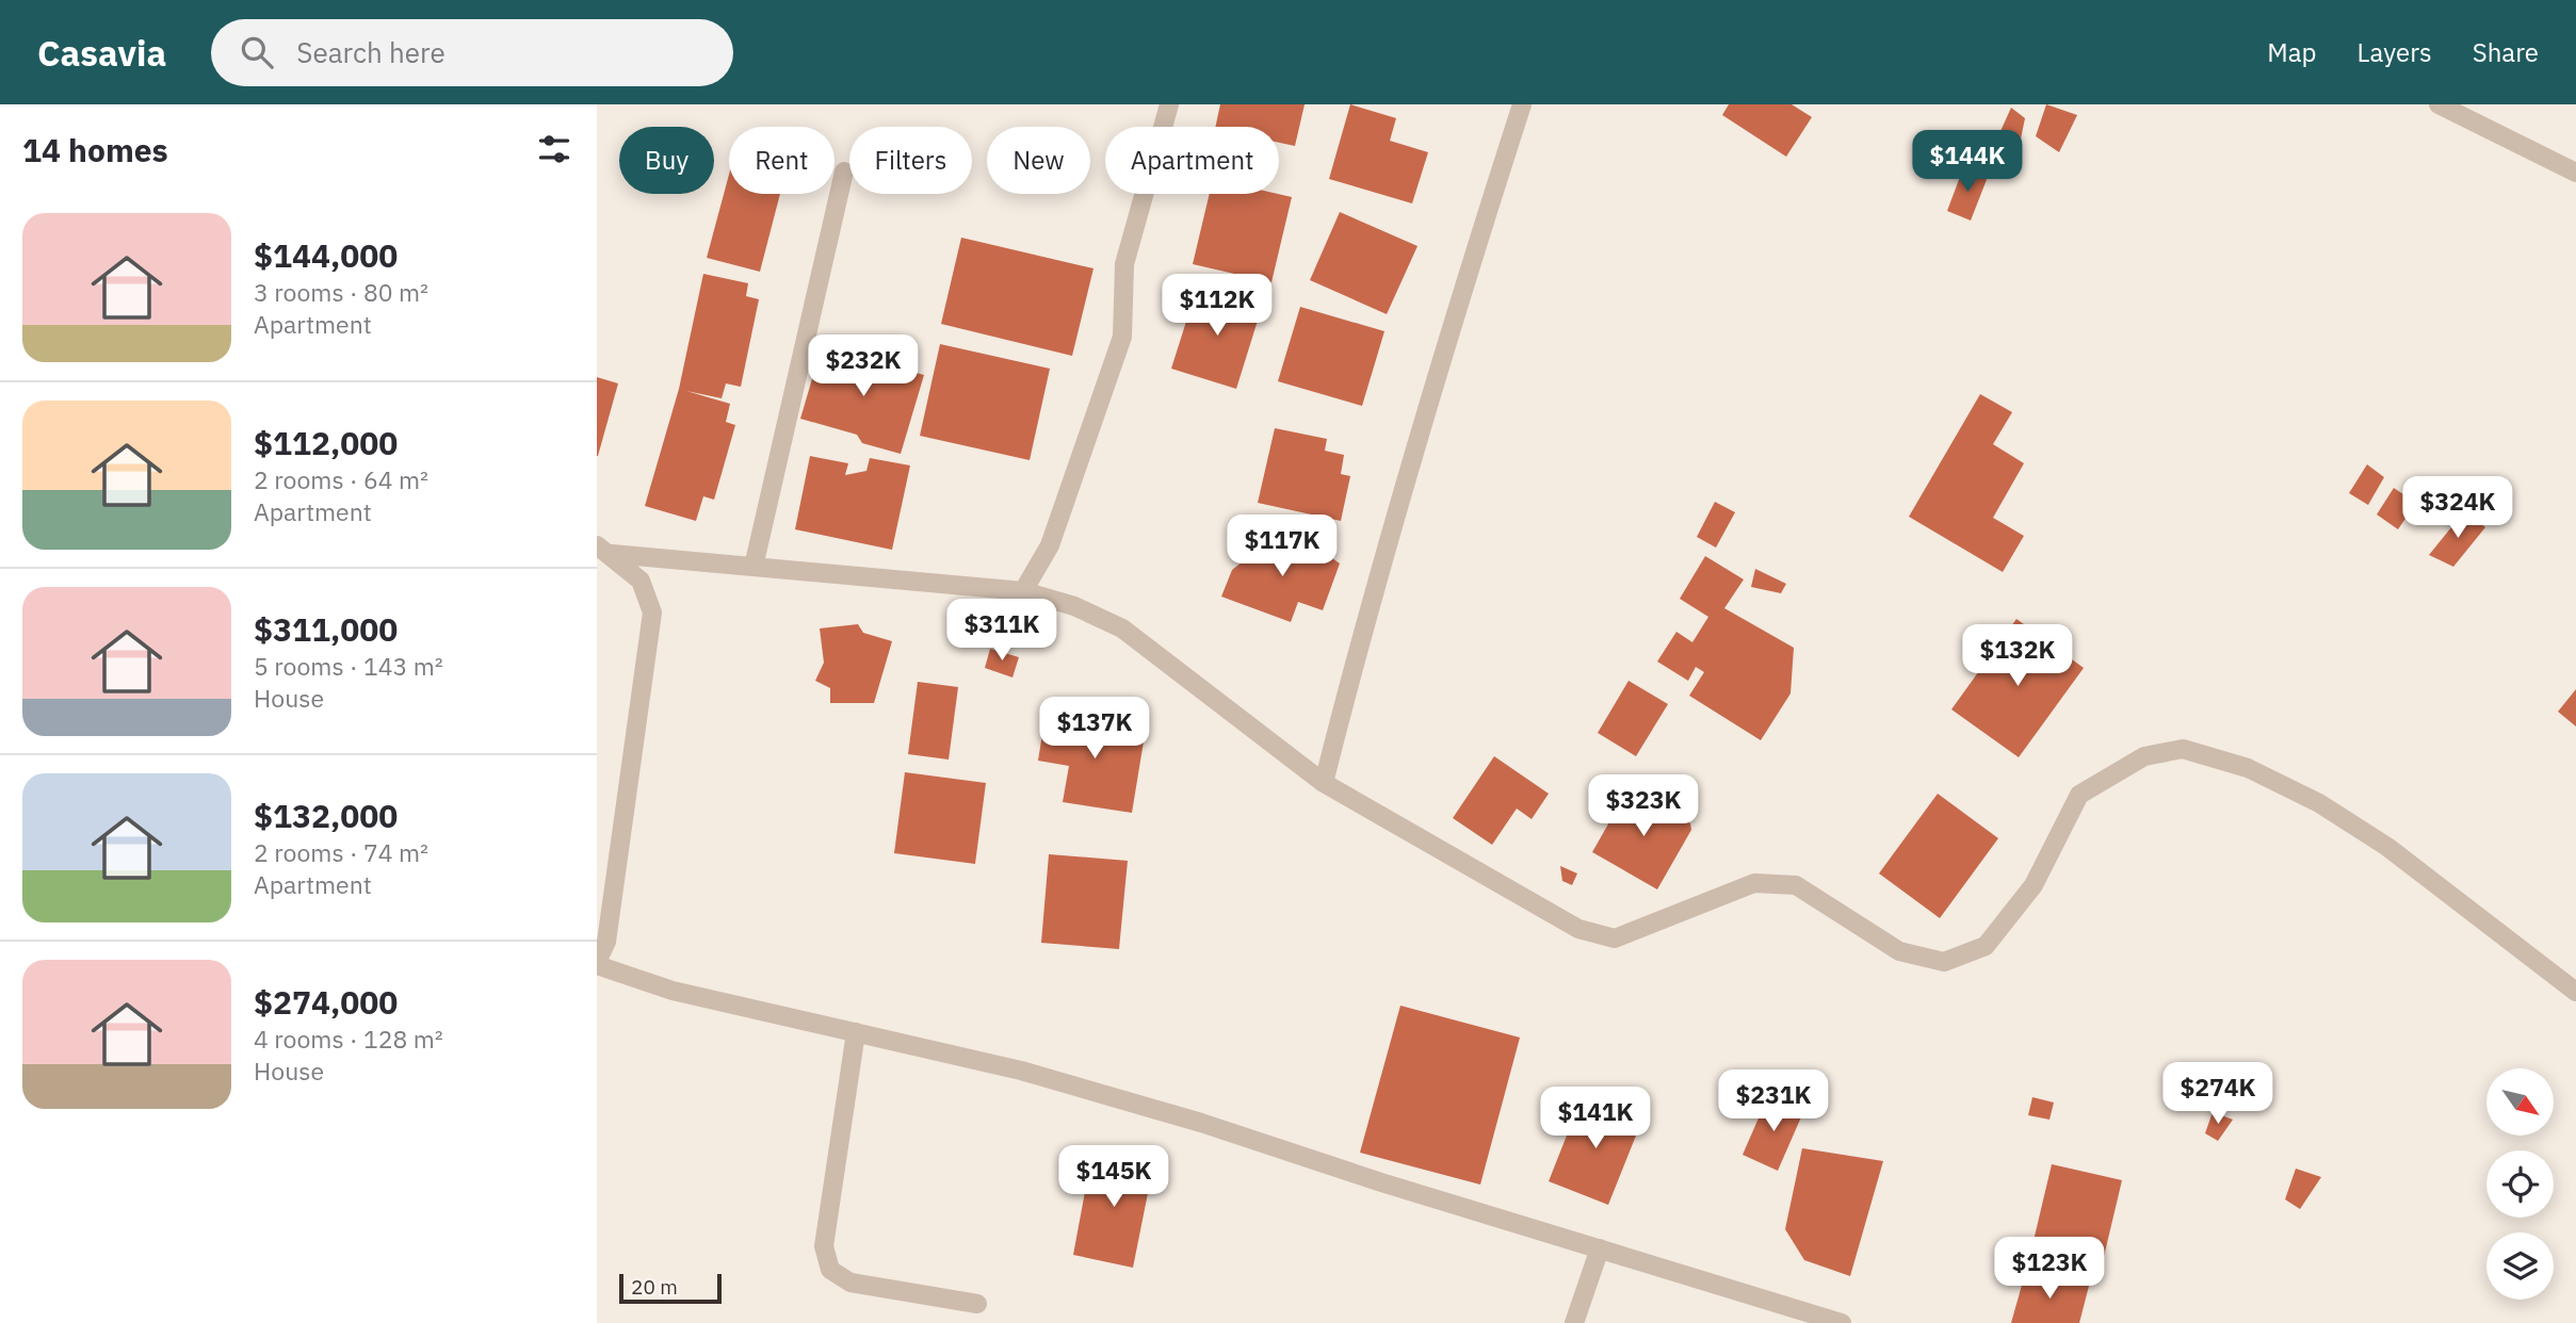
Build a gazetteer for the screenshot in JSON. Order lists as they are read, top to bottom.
{
  "scale_bar": "20 m",
  "north": "bottom right",
  "page": {
    "header": "Casavia",
    "search": "Search here",
    "nav": ["Map", "Layers", "Share"],
    "heading": "14 homes",
    "chip": [
      "Buy",
      "Rent",
      "Filters",
      "New",
      "Apartment"
    ],
    "price": [
      "$144K",
      "$112K",
      "$232K",
      "$324K",
      "$117K",
      "$311K",
      "$132K",
      "$137K",
      "$323K",
      "$274K",
      "$231K",
      "$141K",
      "$145K",
      "$123K"
    ],
    "list": [
      {
        "name": "$144,000",
        "note": "3 rooms · 80 m² · Apartment"
      },
      {
        "name": "$112,000",
        "note": "2 rooms · 64 m² · Apartment"
      },
      {
        "name": "$311,000",
        "note": "5 rooms · 143 m² · House"
      },
      {
        "name": "$132,000",
        "note": "2 rooms · 74 m² · Apartment"
      },
      {
        "name": "$274,000",
        "note": "4 rooms · 128 m² · House"
      }
    ],
    "scale": "20 m"
  }
}
